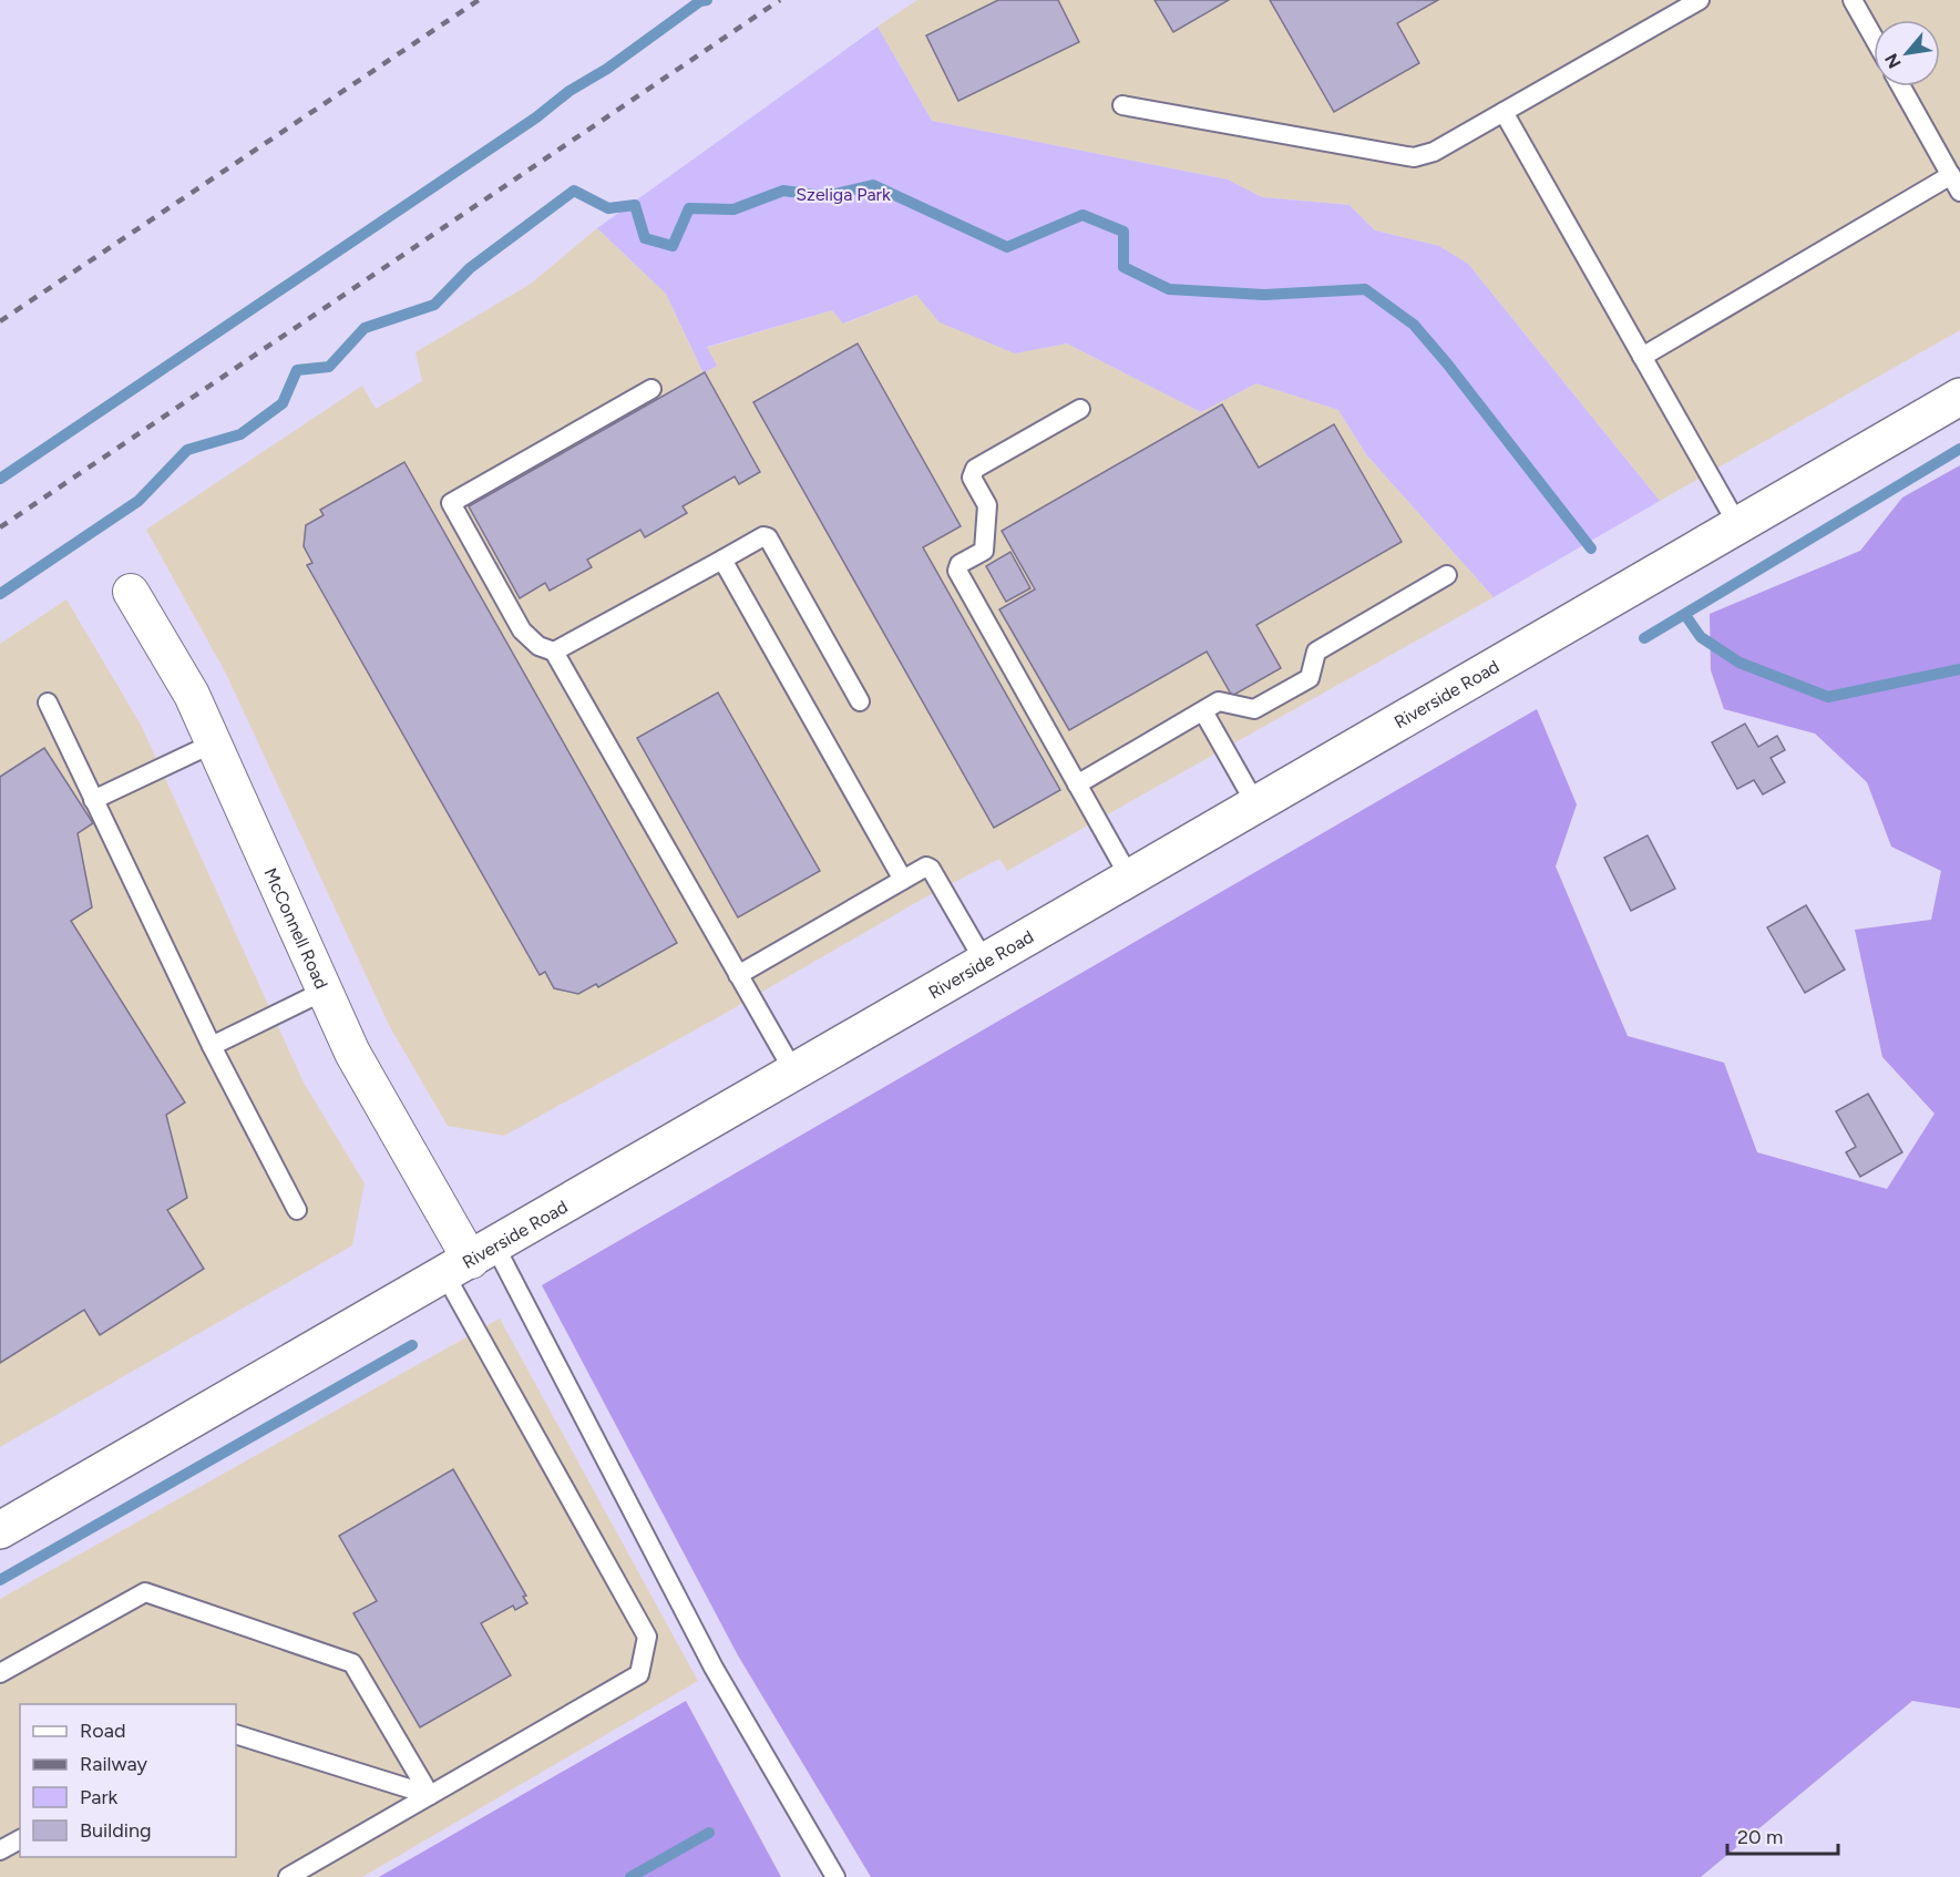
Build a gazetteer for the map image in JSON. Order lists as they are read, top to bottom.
{
  "streets": {
    "street": ["Riverside Road", "McConnell Road"]
  },
  "crossings": [
    ["Riverside Road", "McConnell Road"]
  ],
  "parks": ["Szeliga Park"],
  "legend": [
    "Road",
    "Railway",
    "Park",
    "Building"
  ],
  "scale_bar": "20 m",
  "north": "bottom left"
}
